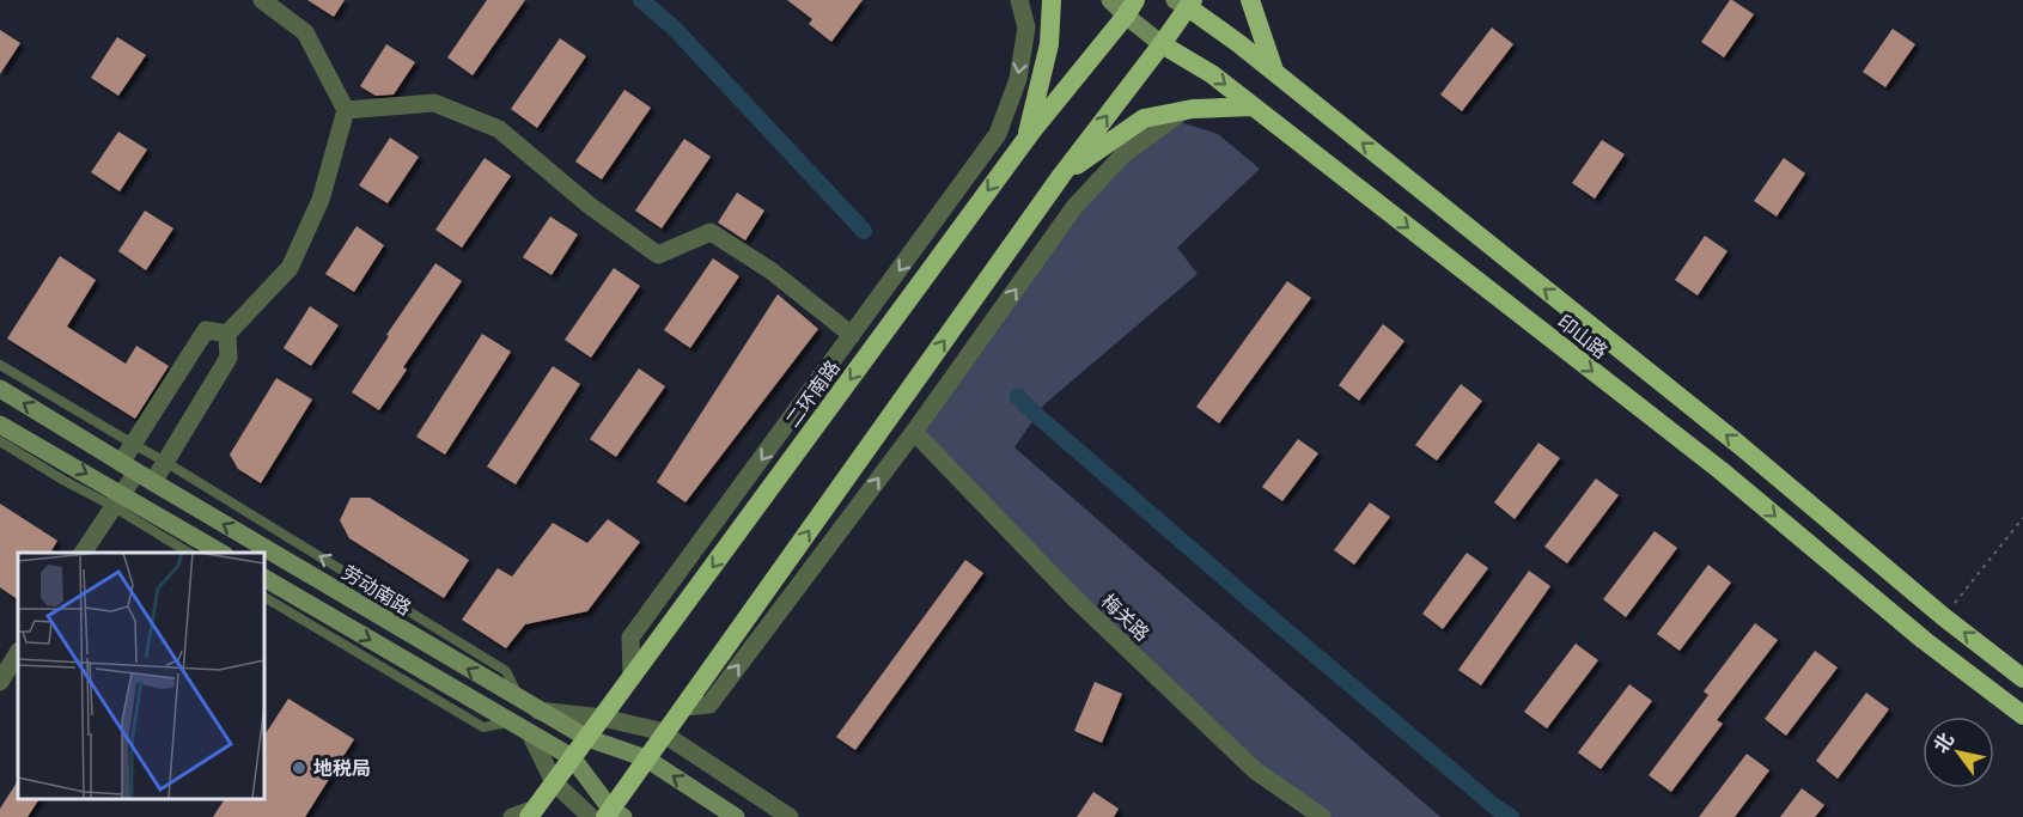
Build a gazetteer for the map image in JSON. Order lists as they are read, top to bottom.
{
  "streets": {
    "highway": ["印山路", "二环南路"],
    "main road": ["劳动南路"],
    "street": ["梅关路"]
  },
  "crossings": [
    ["印山路", "二环南路"],
    ["二环南路", "劳动南路"]
  ],
  "places": ["地税局"],
  "north": "top left"
}
